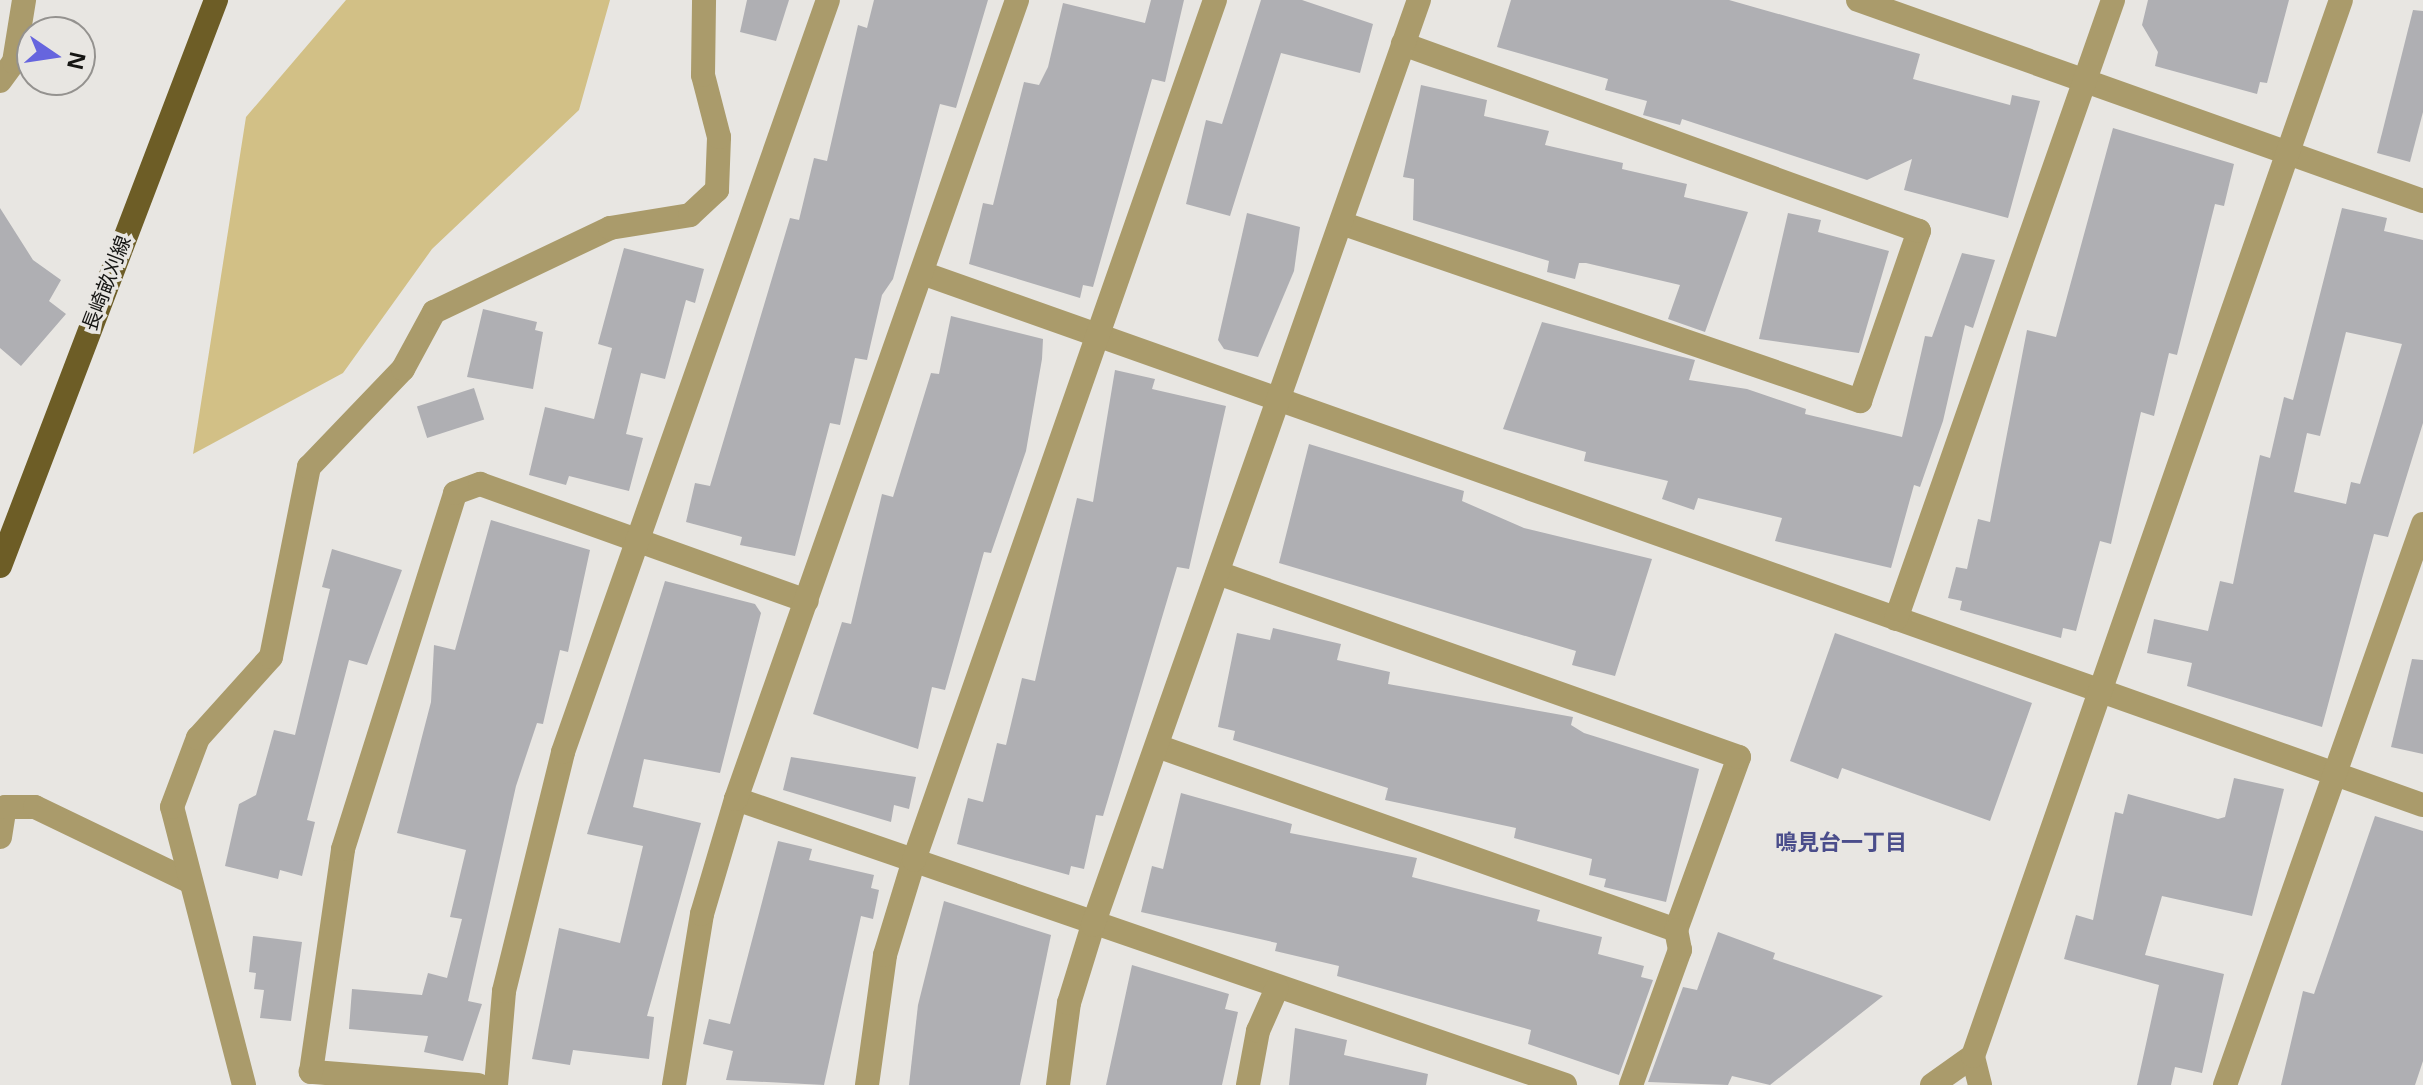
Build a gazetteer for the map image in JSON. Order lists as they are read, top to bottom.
{
  "streets": {
    "main road": ["長崎畝刈線"]
  },
  "districts": ["鳴見台一丁目"],
  "north": "right"
}
